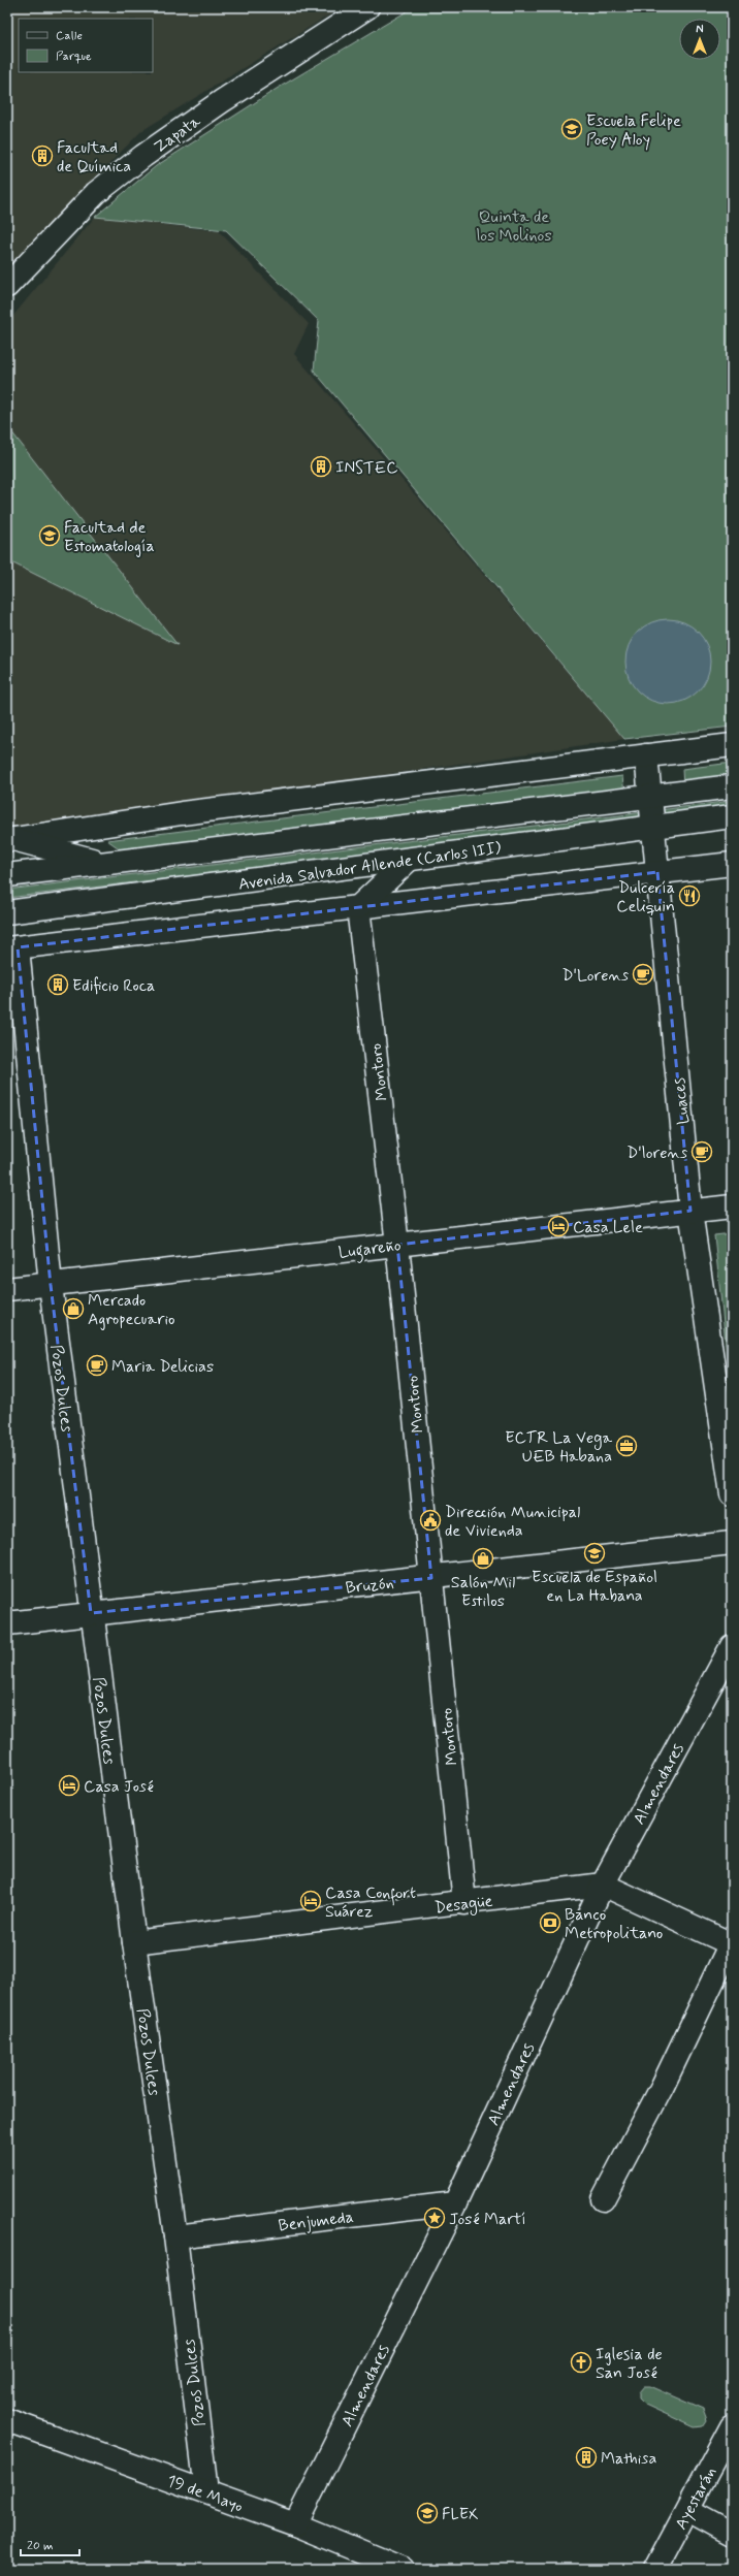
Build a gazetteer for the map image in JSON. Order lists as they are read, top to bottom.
{
  "streets": {
    "street": [
      "Zapata",
      "Avenida Salvador Allende (Carlos III)",
      "Montoro",
      "Luaces",
      "Lugareño",
      "Pozos Dulces",
      "Bruzón",
      "Almendares",
      "Desagüe",
      "Benjumeda",
      "19 de Mayo",
      "Ayestarán"
    ]
  },
  "crossings": [
    ["Avenida Salvador Allende (Carlos III)", "Luaces"],
    ["Montoro", "Lugareño"],
    ["Montoro", "Bruzón"],
    ["Montoro", "Desagüe"],
    ["Luaces", "Lugareño"],
    ["Lugareño", "Pozos Dulces"],
    ["Pozos Dulces", "Bruzón"],
    ["Pozos Dulces", "Desagüe"],
    ["Pozos Dulces", "Benjumeda"],
    ["Pozos Dulces", "19 de Mayo"],
    ["Almendares", "Desagüe"],
    ["Almendares", "Benjumeda"],
    ["Almendares", "19 de Mayo"]
  ],
  "parks": ["Quinta de los Molinos"],
  "places": {
    "school or university": [
      "Escuela Felipe Poey Aloy",
      "Facultad de Estomatología",
      "Escuela de Español en La Habana",
      "FLEX"
    ],
    "building": [
      "Facultad de Química",
      "INSTEC",
      "Edificio Roca",
      "Mathisa"
    ],
    "restaurant": ["Dulcería Celiquin"],
    "cafe": ["D'Lorens", "D'lorens", "Maria Delicias"],
    "hotel": ["Casa Lele", "Casa José", "Casa Confort Suárez"],
    "shop": ["Mercado Agropecuario", "Salón Mil Estilos"],
    "office": ["ECTR La Vega UEB Habana"],
    "public building": ["Dirección Municipal de Vivienda"],
    "bank": ["Banco Metropolitano"],
    "place": ["José Martí"],
    "church": ["Iglesia de San José"]
  },
  "legend": ["Calle", "Parque"],
  "scale_bar": "20 m",
  "north": "top"
}
